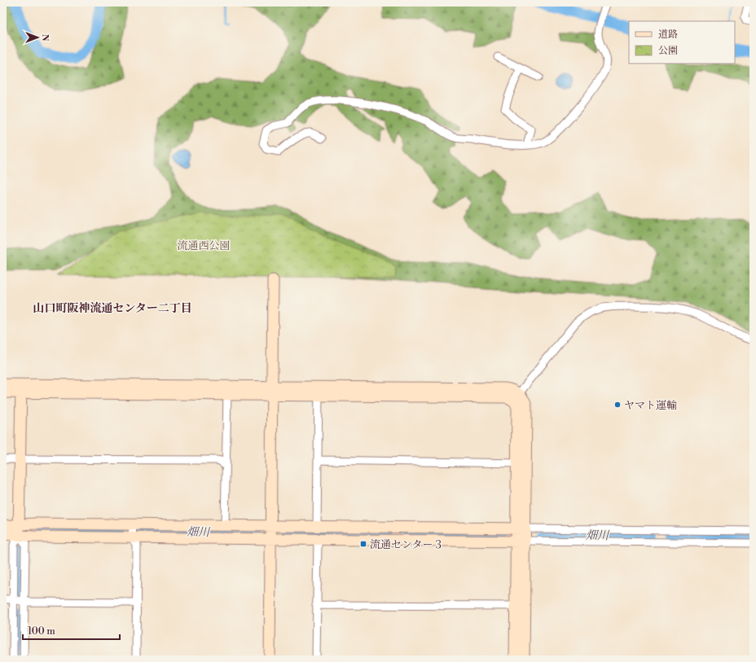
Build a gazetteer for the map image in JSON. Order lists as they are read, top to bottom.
{
  "districts": ["山口町阪神流通センター二丁目"],
  "water": ["畑川"],
  "parks": ["流通西公園"],
  "places": {
    "other": ["ヤマト運輸"],
    "transit": ["流通センター３"]
  },
  "legend": ["道路", "公園"],
  "scale_bar": "100 m",
  "north": "right"
}
